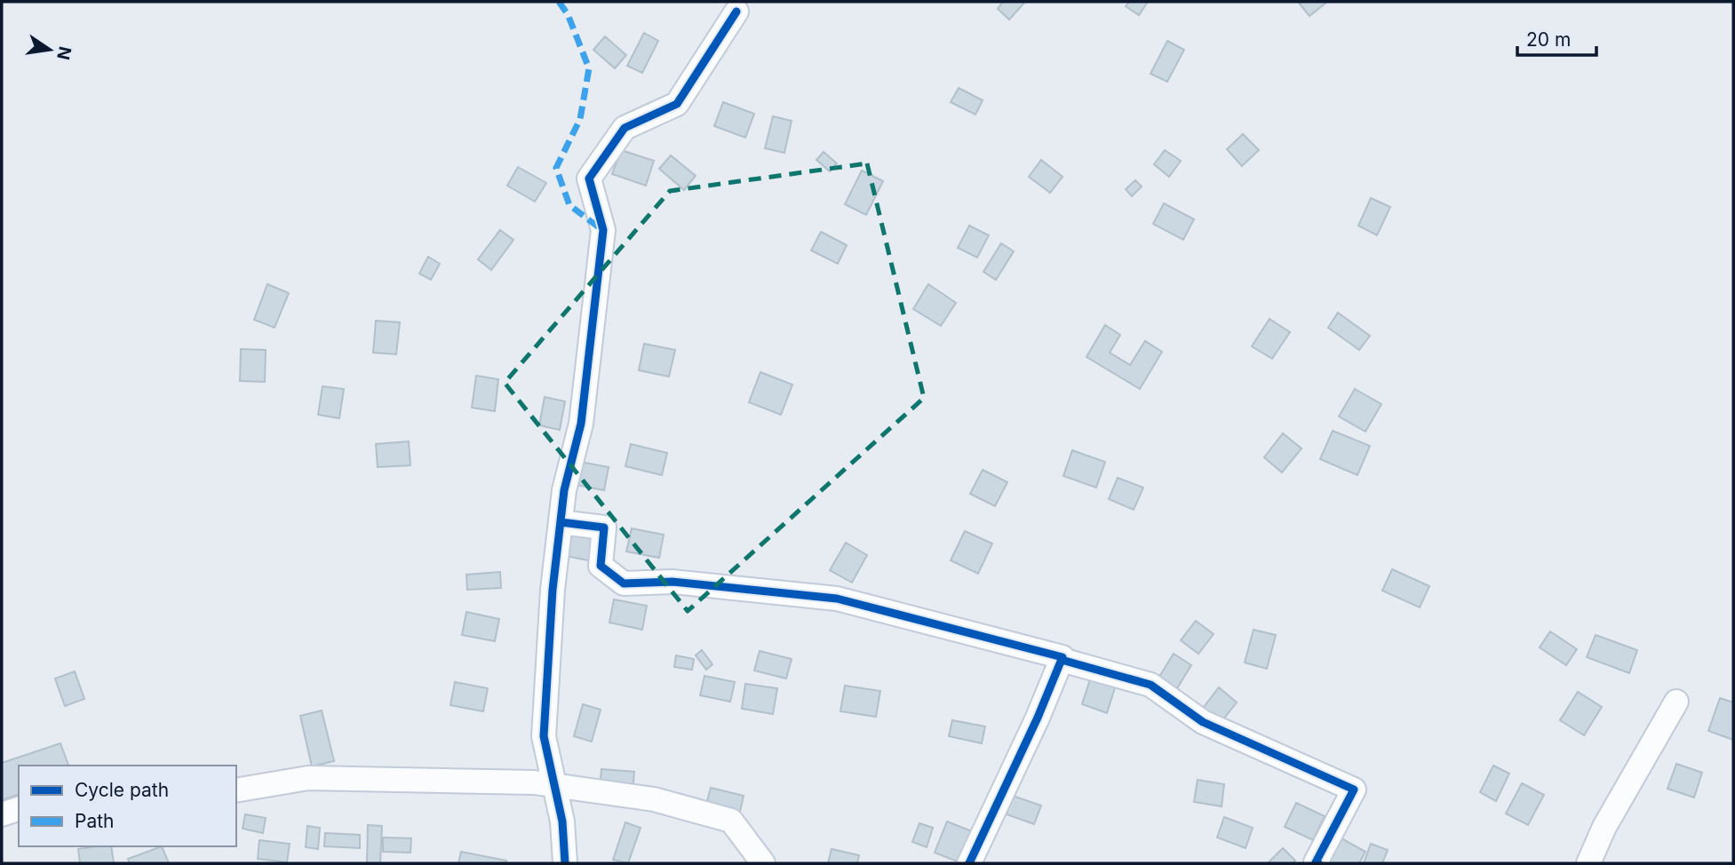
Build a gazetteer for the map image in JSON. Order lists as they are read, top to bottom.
{
  "legend": ["Cycle path", "Path"],
  "scale_bar": "20 m",
  "north": "right"
}
